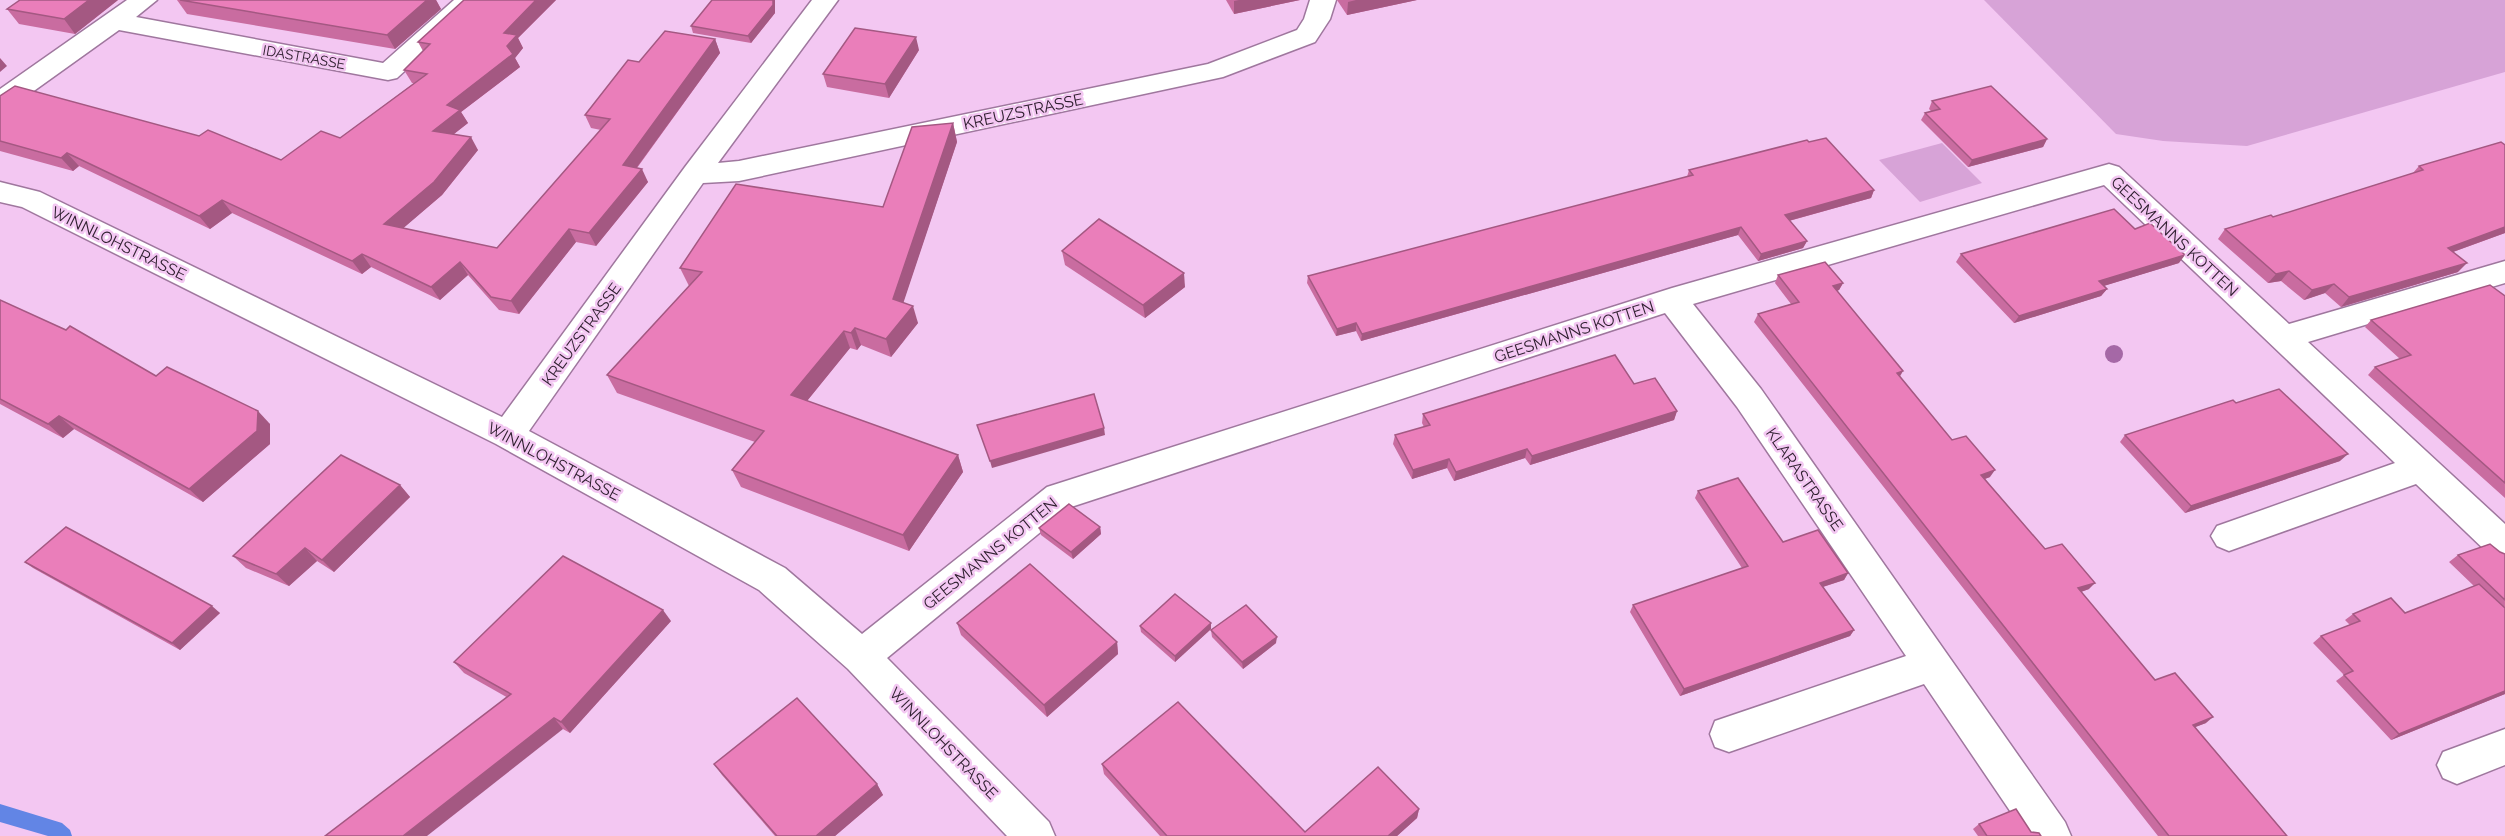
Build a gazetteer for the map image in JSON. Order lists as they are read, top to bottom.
{
  "streets": {
    "street": [
      "IDASTRASSE",
      "KREUZSTRASSE",
      "GEESMANNS KOTTEN",
      "WINNLOHSTRASSE",
      "KLARASTRASSE"
    ]
  },
  "crossings": [
    ["KREUZSTRASSE", "WINNLOHSTRASSE"],
    ["GEESMANNS KOTTEN", "WINNLOHSTRASSE"],
    ["GEESMANNS KOTTEN", "KLARASTRASSE"]
  ]
}
